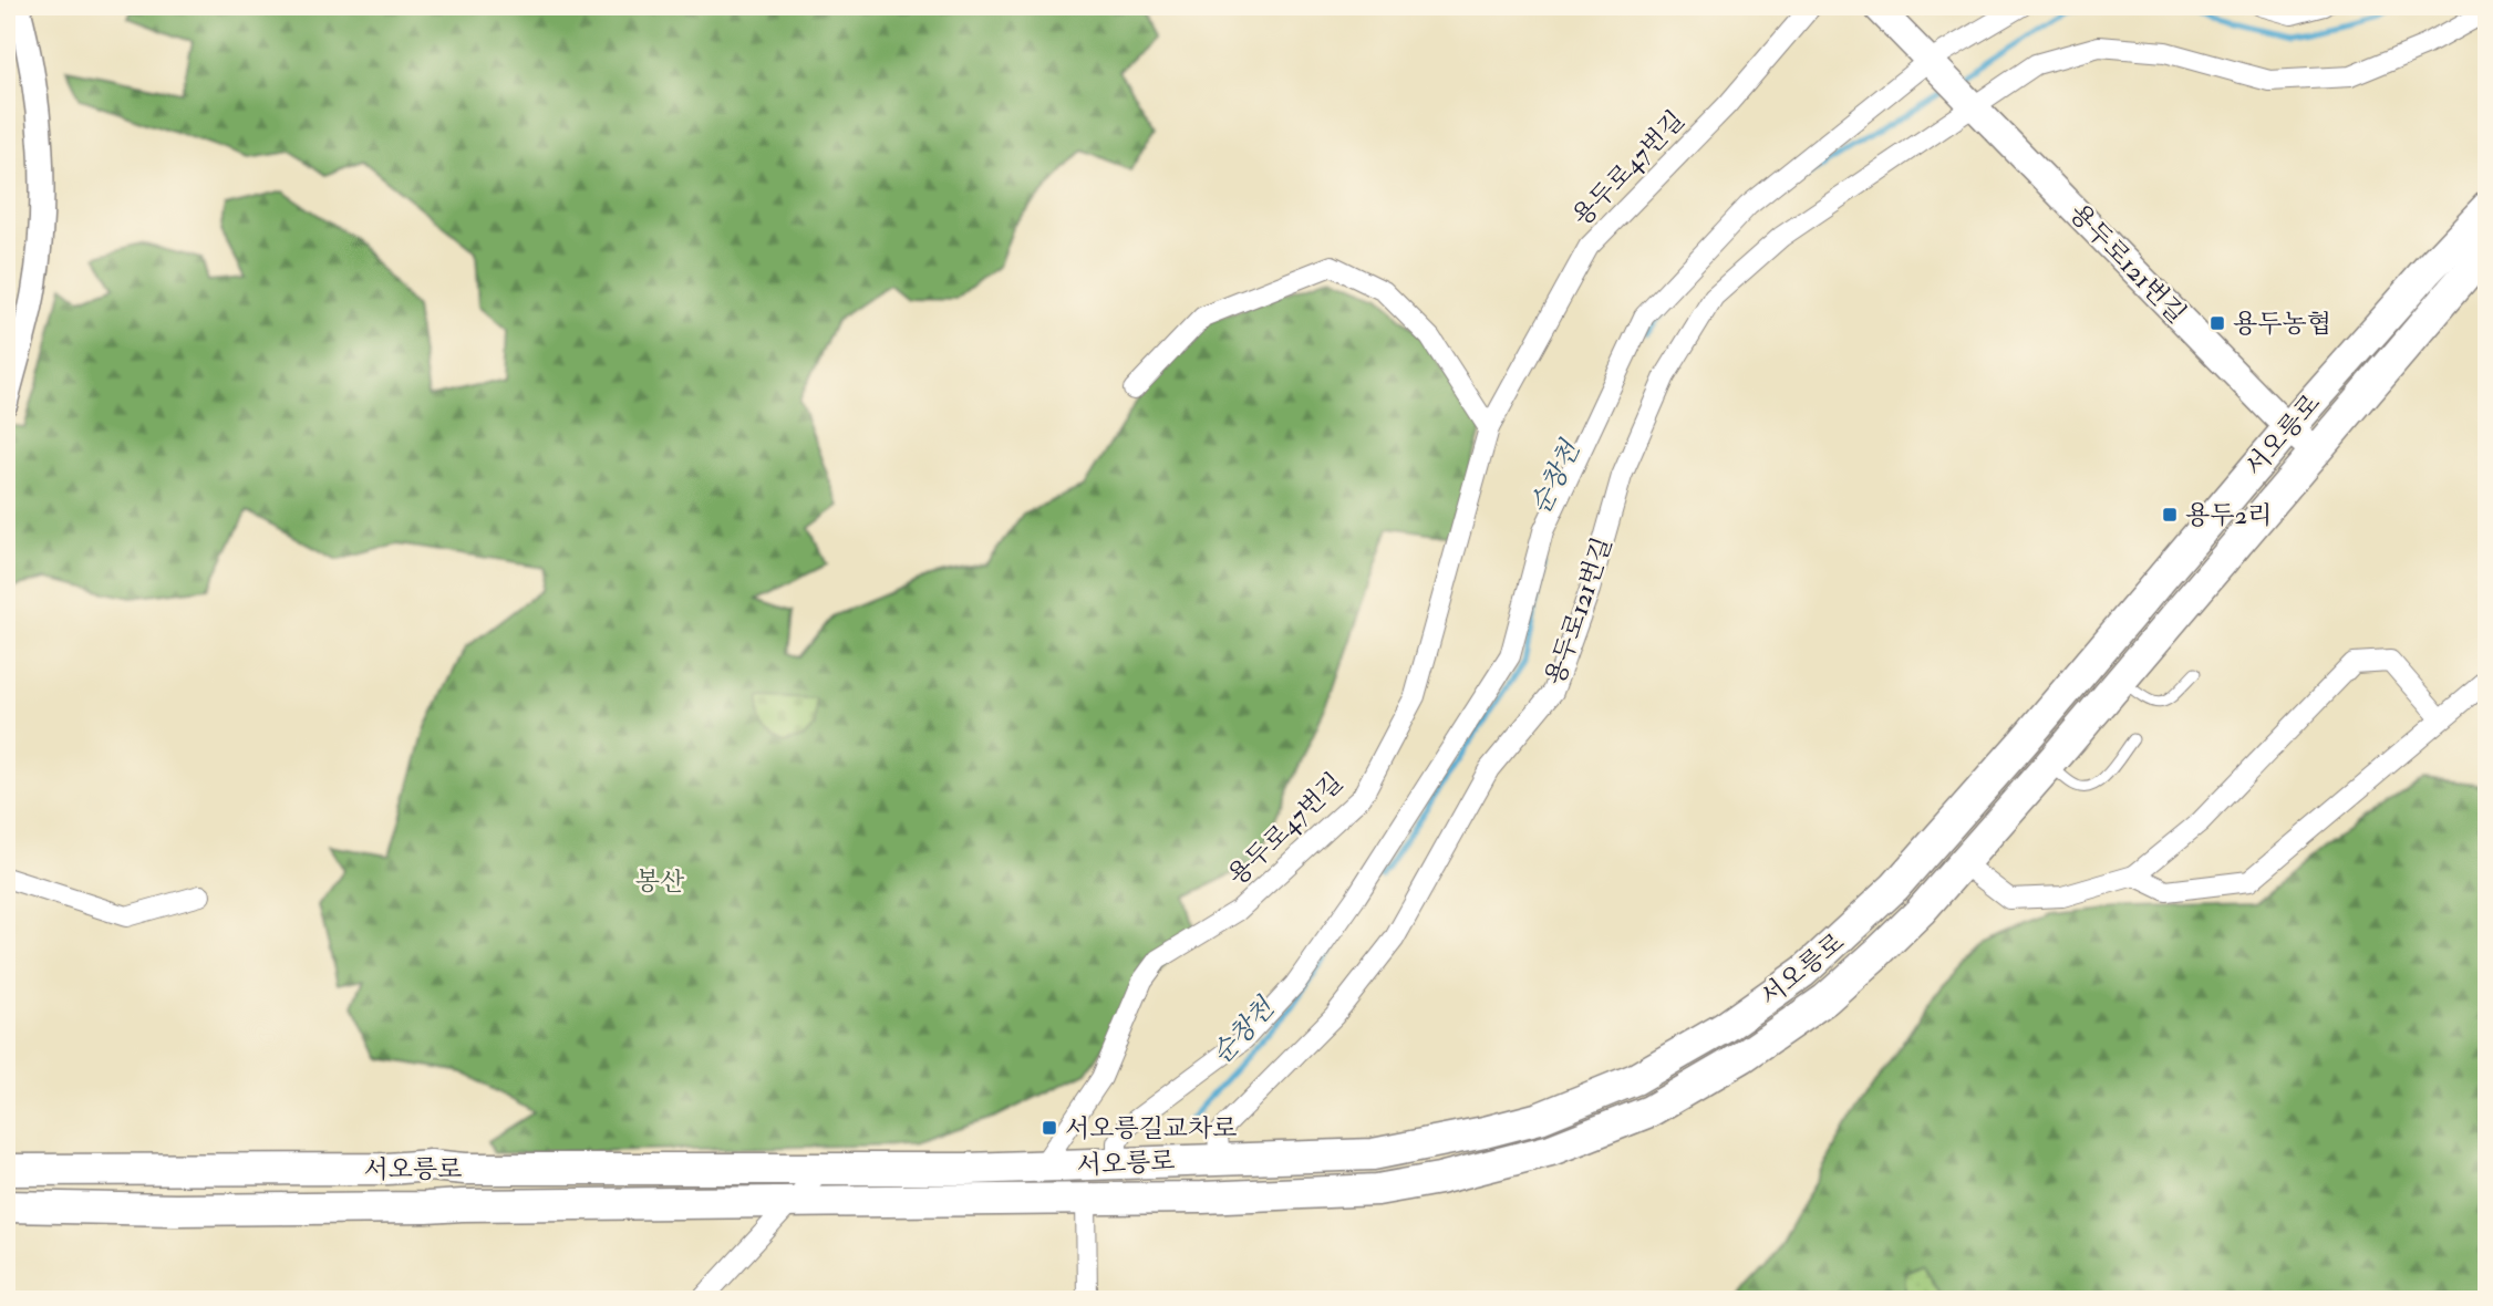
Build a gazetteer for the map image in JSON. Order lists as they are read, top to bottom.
{
  "streets": {
    "main road": ["용두로121번길", "서오릉로"],
    "street": ["용두로47번길"]
  },
  "crossings": [
    ["용두로47번길", "서오릉로"],
    ["용두로121번길", "서오릉로"]
  ],
  "water": ["순창천"],
  "parks": ["봉산"],
  "places": {
    "transit": ["용두농협", "용두2리", "서오릉길교차로"]
  }
}
